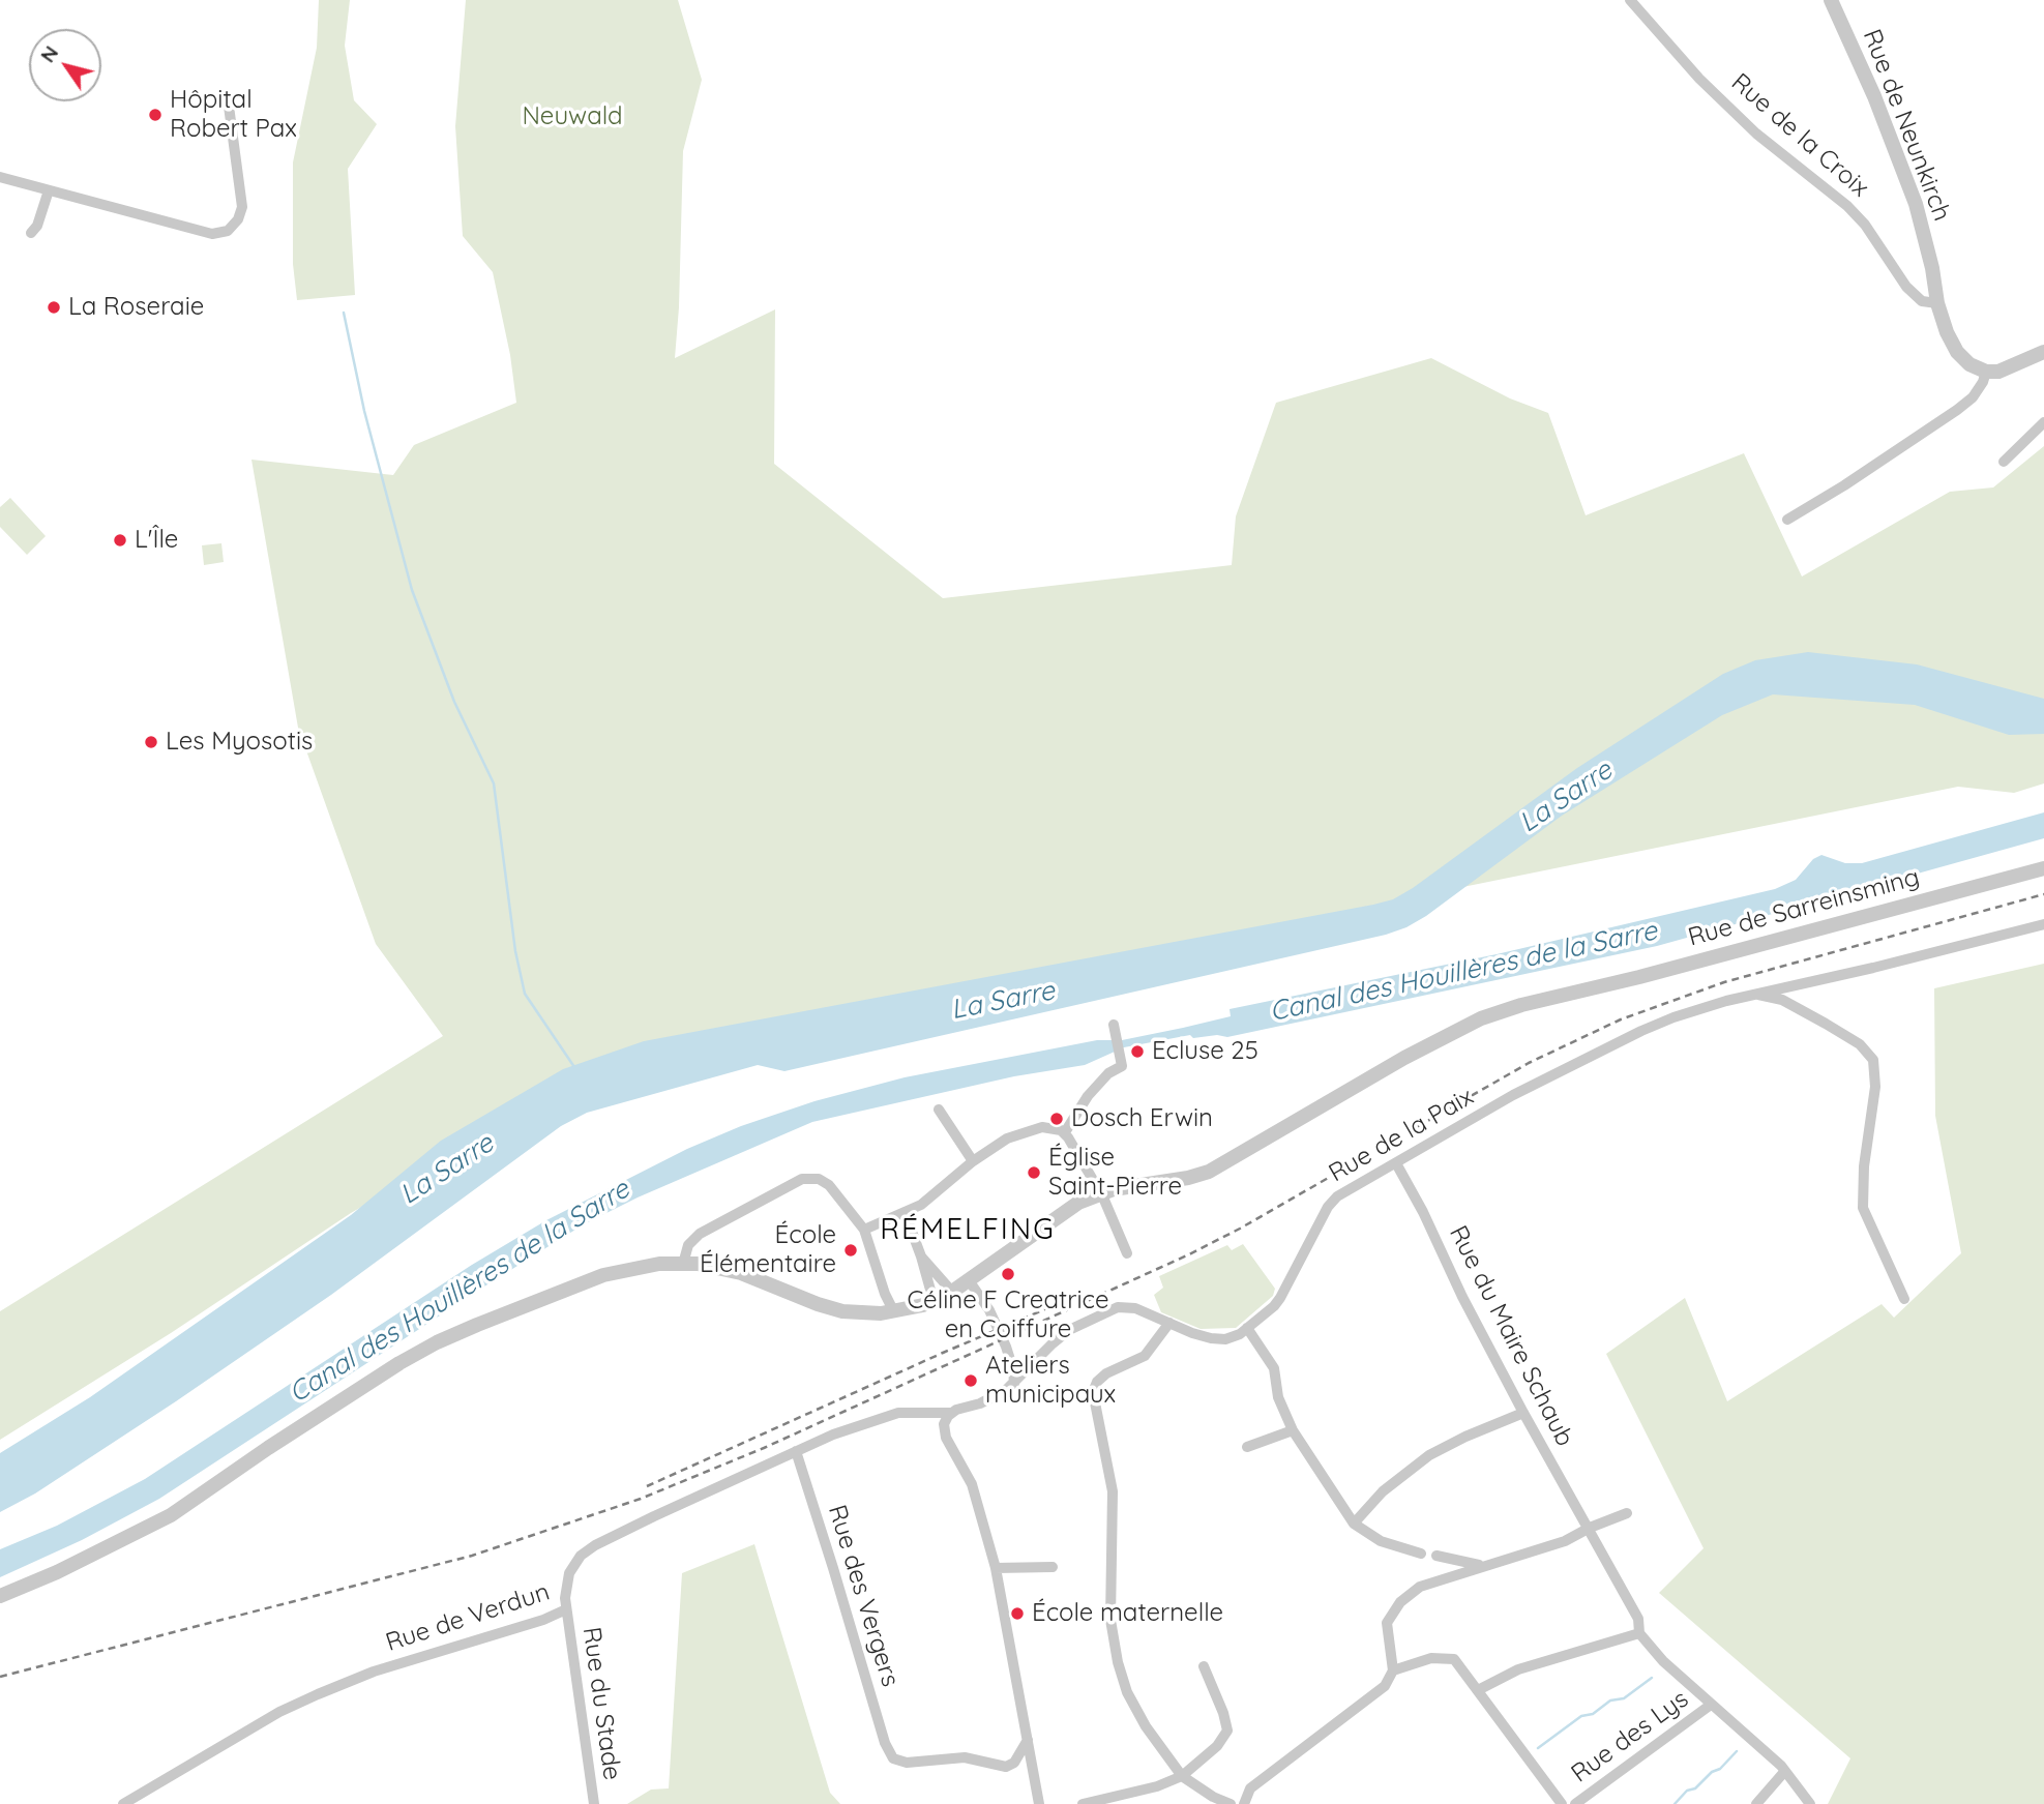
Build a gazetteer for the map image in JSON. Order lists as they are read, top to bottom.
{
  "streets": {
    "street": [
      "Rue de Neunkirch",
      "Rue de la Croix",
      "Rue de Sarreinsming",
      "Rue de la Paix",
      "Rue du Maire Schaub",
      "Rue des Vergers",
      "Rue de Verdun",
      "Rue du Stade",
      "Rue des Lys"
    ]
  },
  "crossings": [
    ["Rue de Neunkirch", "Rue de la Croix"],
    ["Rue de la Paix", "Rue du Maire Schaub"],
    ["Rue de la Paix", "Rue de Verdun"],
    ["Rue des Vergers", "Rue de Verdun"],
    ["Rue de Verdun", "Rue du Stade"]
  ],
  "districts": ["RÉMELFING"],
  "water": ["La Sarre", "Canal des Houillères de la Sarre"],
  "parks": ["Neuwald"],
  "places": [
    "Hôpital Robert Pax",
    "La Roseraie",
    "L'Île",
    "Les Myosotis",
    "Ecluse 25",
    "Dosch Erwin",
    "Église Saint-Pierre",
    "École Élémentaire",
    "Céline F Creatrice en Coiffure",
    "Ateliers municipaux",
    "École maternelle"
  ],
  "north": "top left"
}
